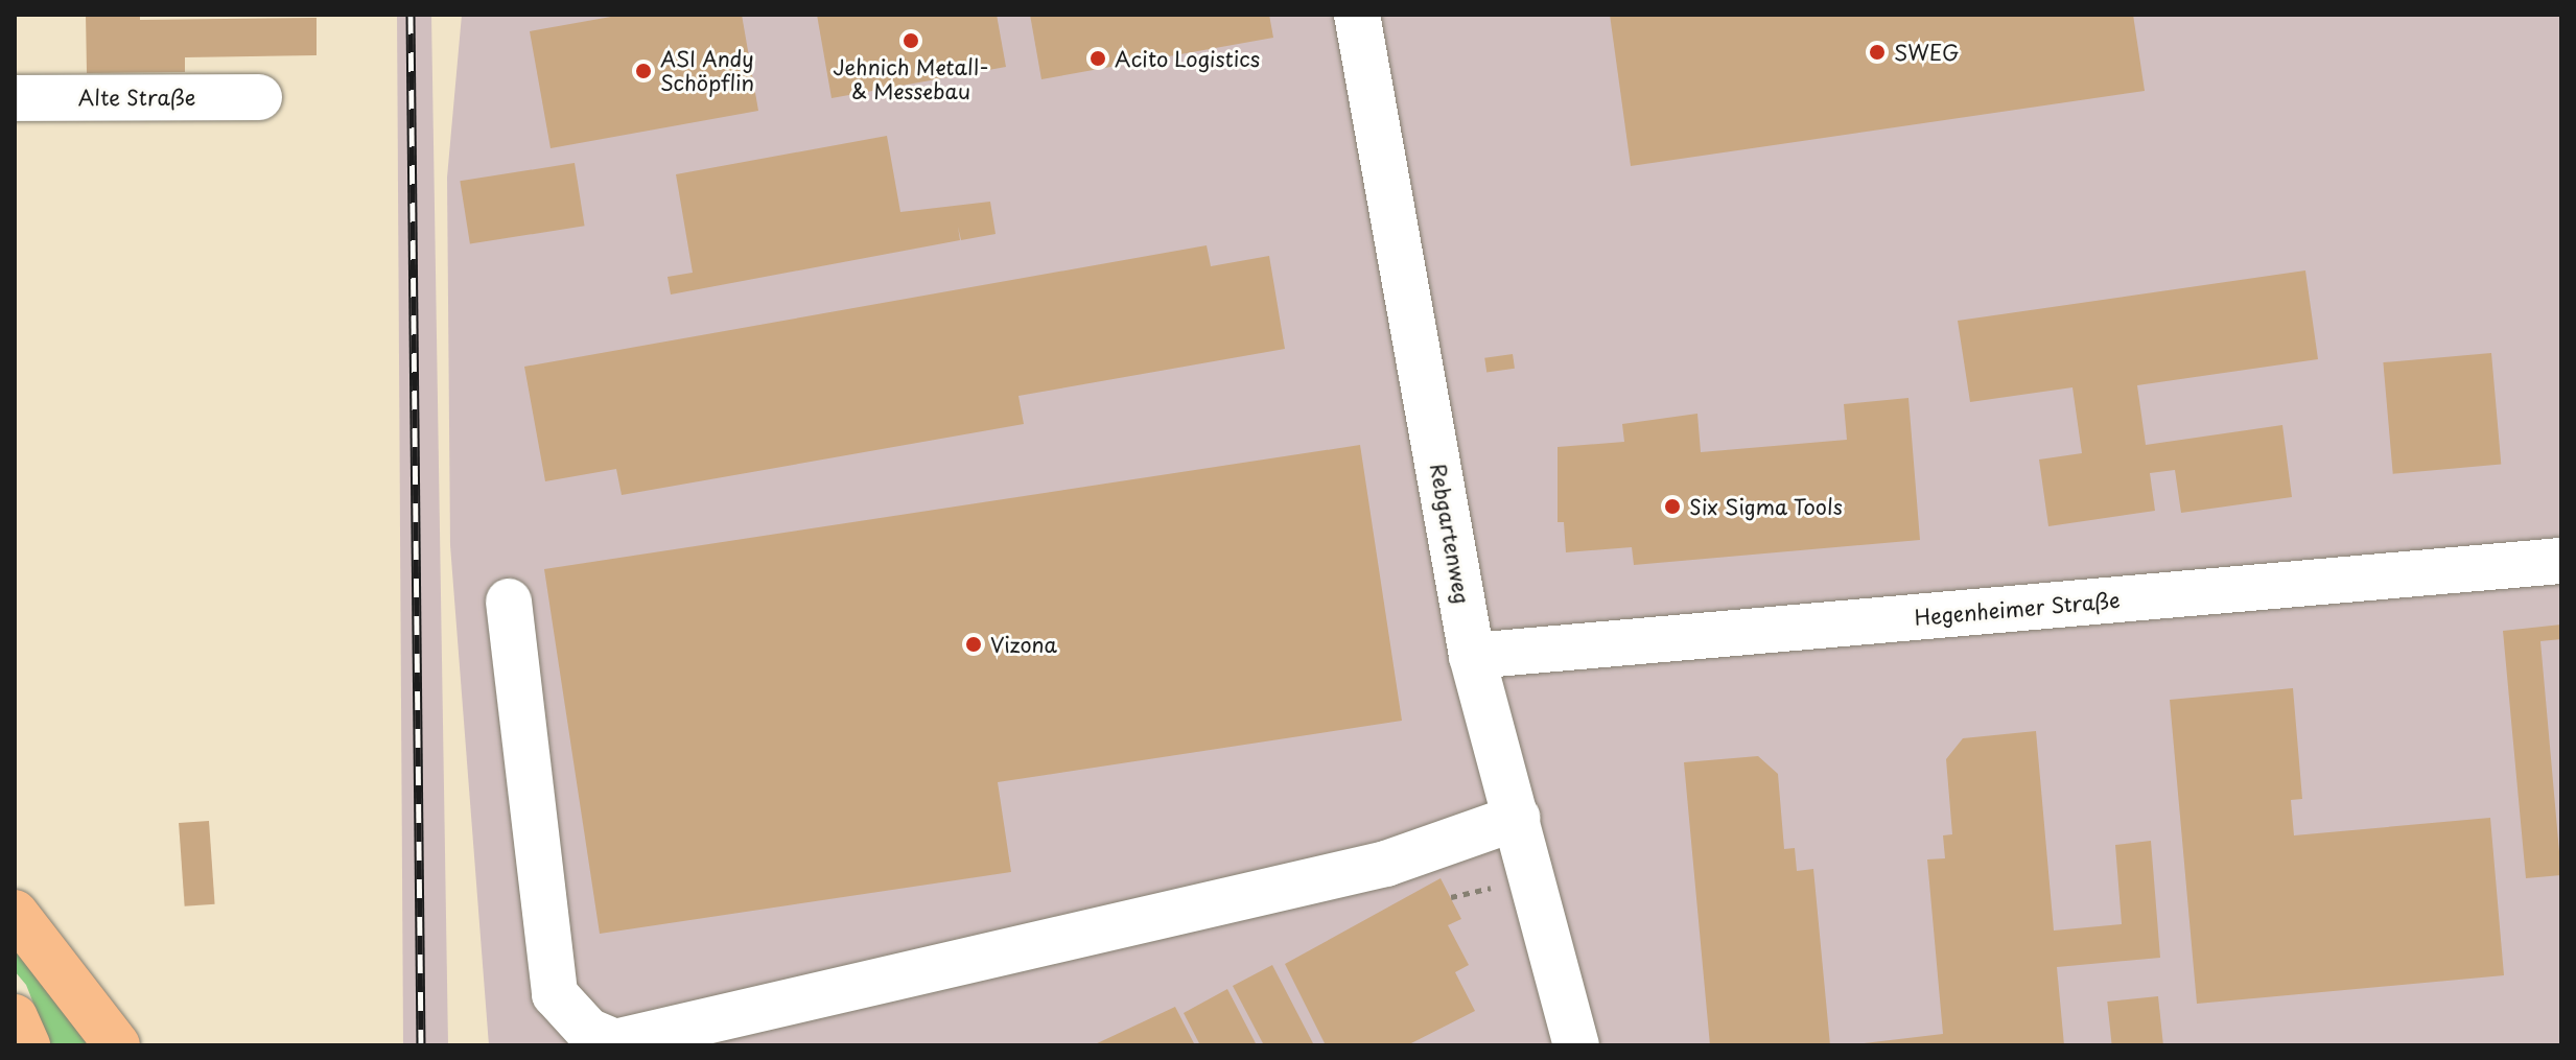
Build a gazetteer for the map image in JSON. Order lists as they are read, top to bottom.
{
  "streets": {
    "street": ["Alte Straße", "Rebgartenweg", "Hegenheimer Straße"]
  },
  "crossings": [
    ["Rebgartenweg", "Hegenheimer Straße"]
  ],
  "places": [
    "Jehnich Metall- & Messebau",
    "SWEG",
    "Acito Logistics",
    "ASI Andy Schöpflin",
    "Six Sigma Tools",
    "Vizona"
  ]
}
